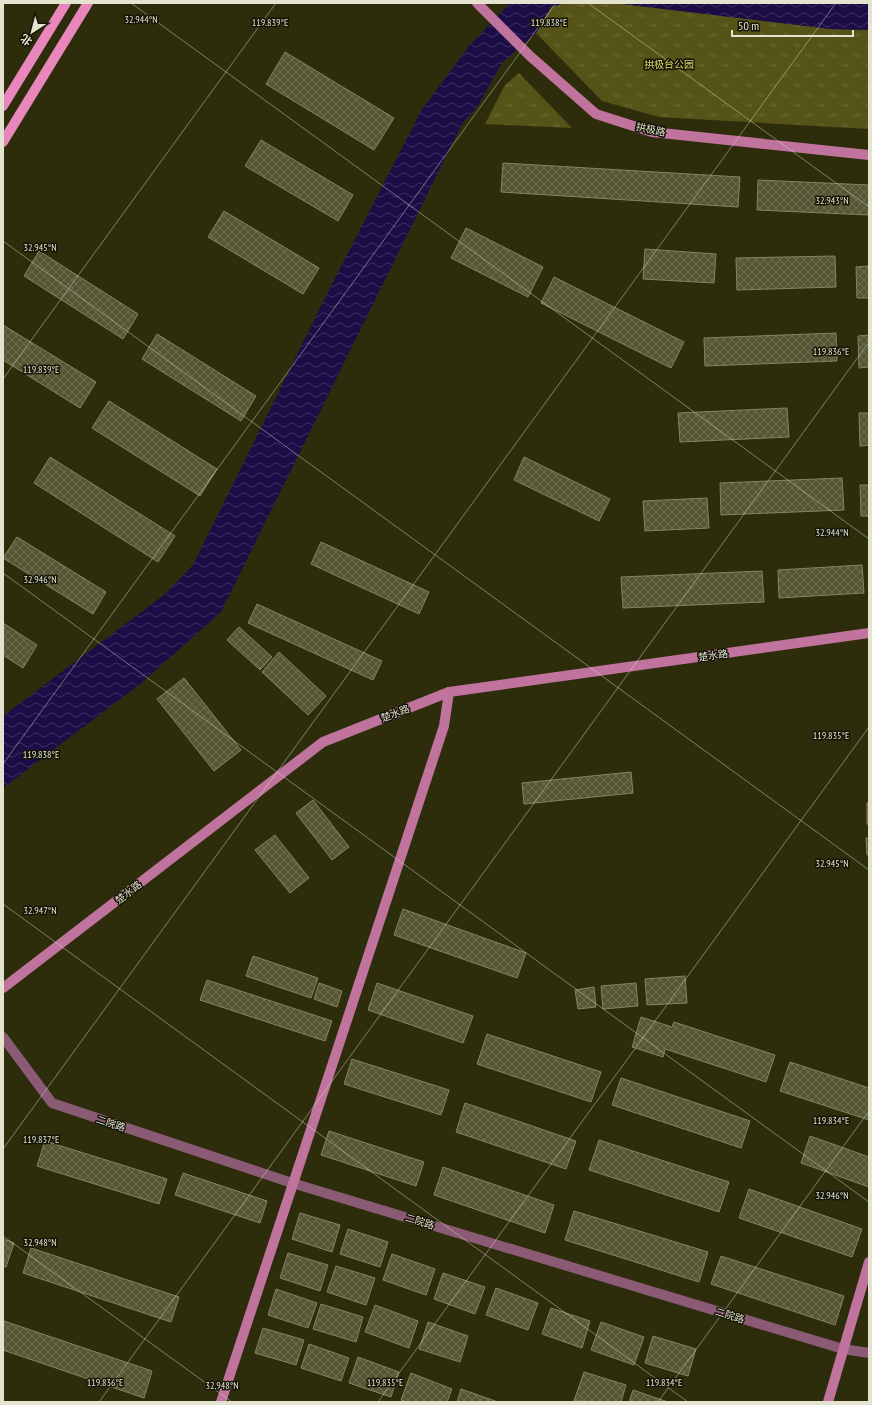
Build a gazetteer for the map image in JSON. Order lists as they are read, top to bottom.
{
  "streets": {
    "street": ["拱极路", "楚水路", "二院路"]
  },
  "parks": ["拱极台公园"],
  "scale_bar": "50 m",
  "north": "bottom left",
  "coordinates": [
    "32.944°N",
    "119.839°E",
    "119.838°E",
    "32.943°N",
    "32.945°N",
    "119.836°E",
    "32.946°N",
    "119.835°E",
    "32.947°N",
    "119.834°E",
    "119.837°E",
    "32.948°N"
  ]
}
